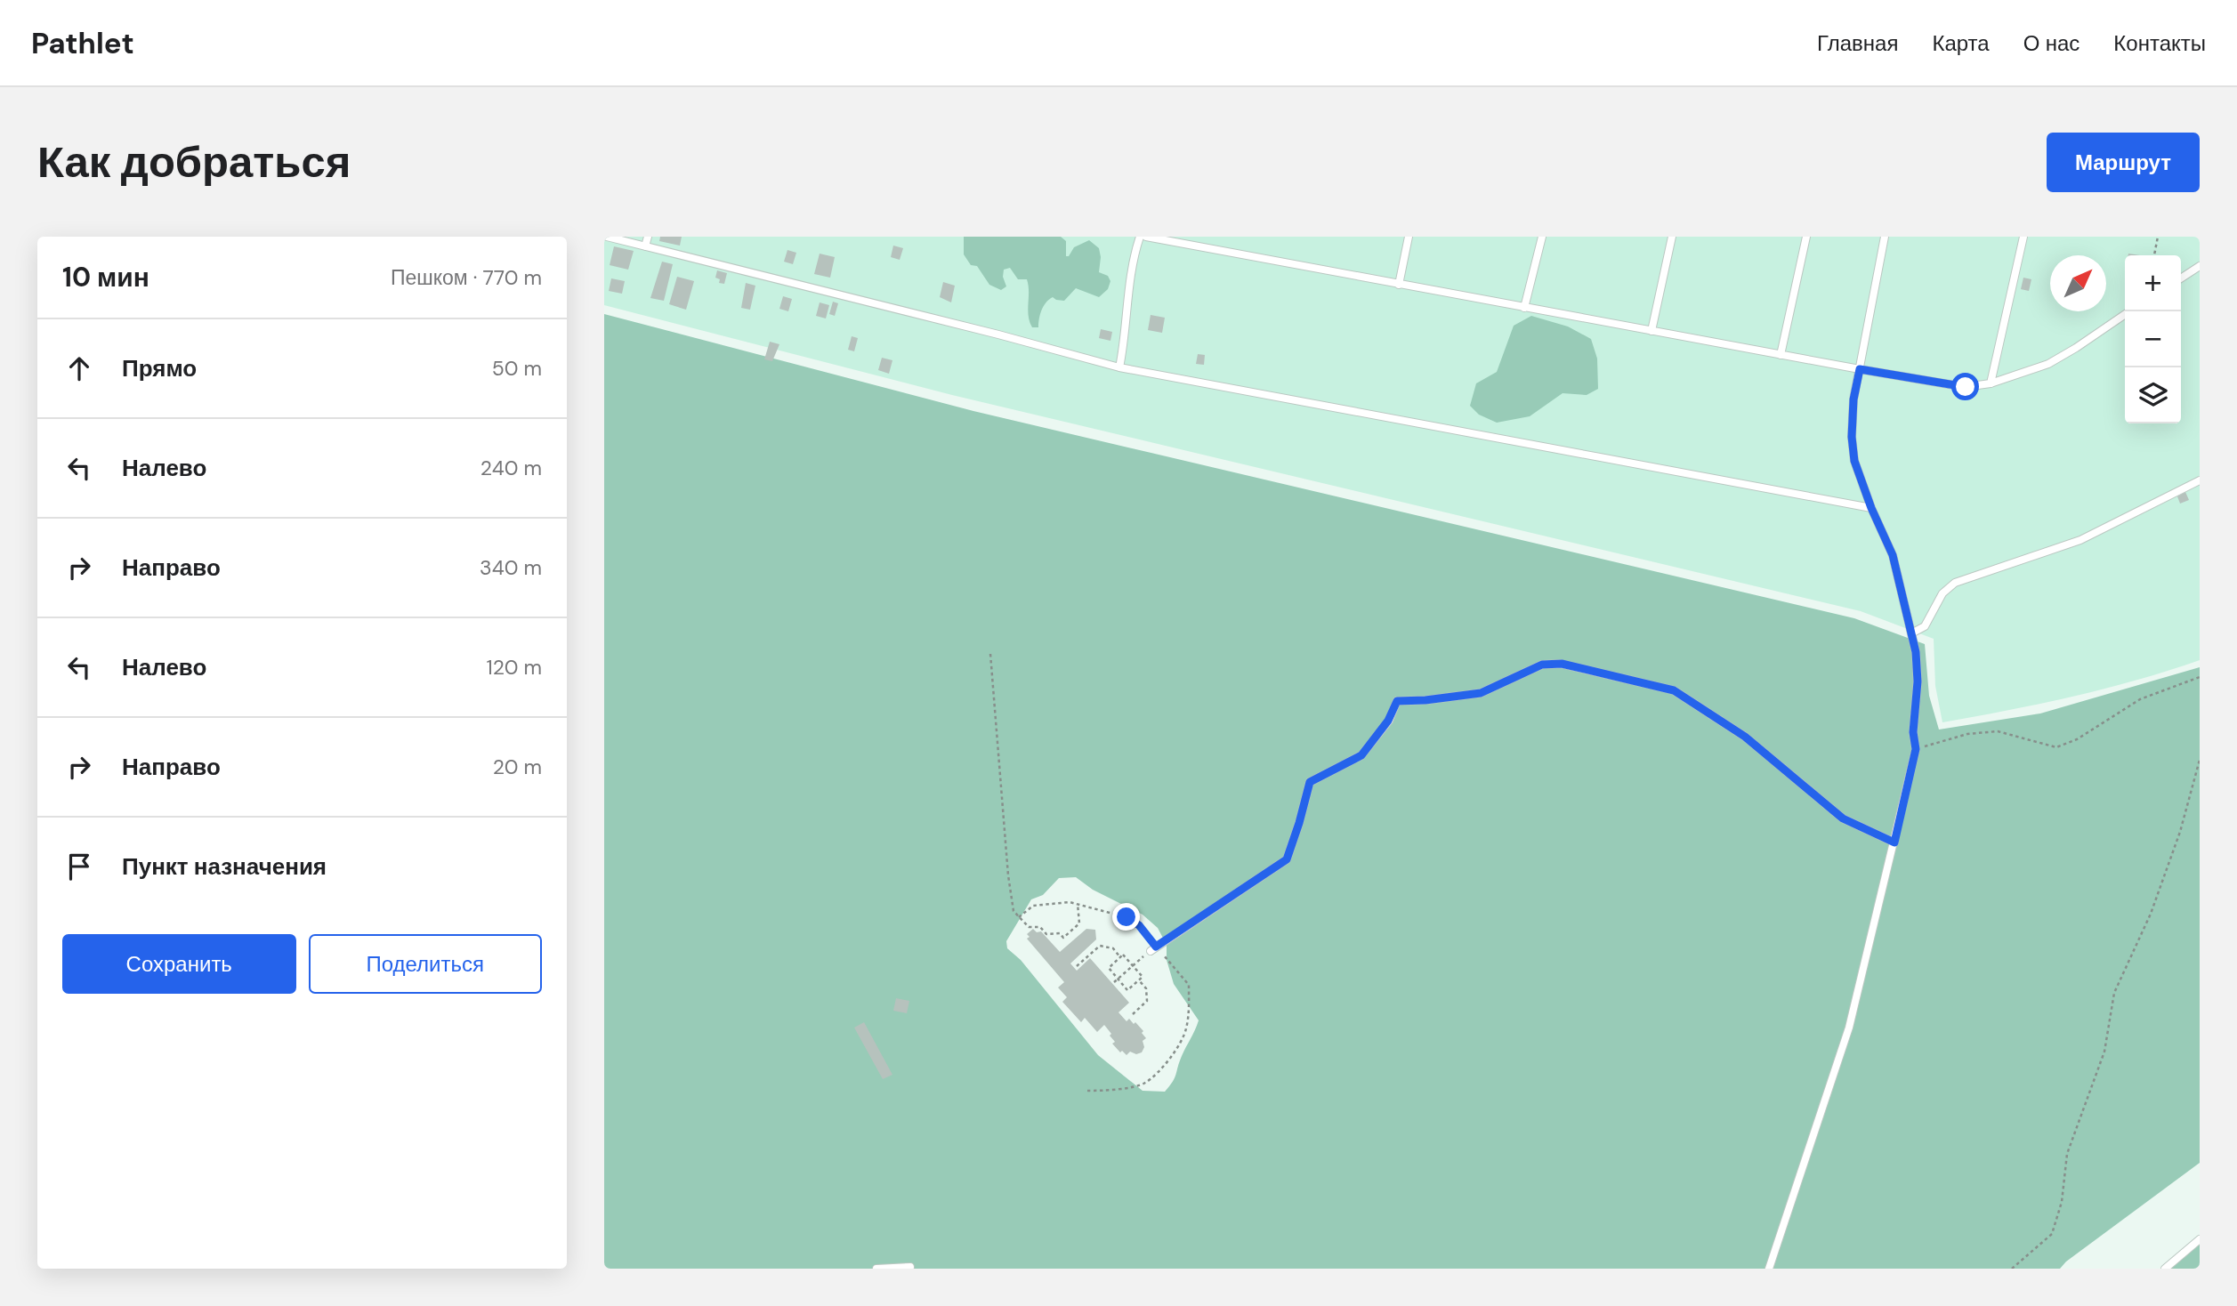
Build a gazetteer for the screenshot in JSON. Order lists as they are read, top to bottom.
{
  "north": "top right",
  "page": {
    "header": "Pathlet",
    "nav": [
      "Главная",
      "Карта",
      "О нас",
      "Контакты"
    ],
    "buttons": [
      "Маршрут",
      ["Сохранить", "Поделиться"]
    ],
    "title": "Как добраться",
    "heading": ["10 мин", "Пешком · 770 m"],
    "map_buttons": ["+", "−"],
    "list": [
      ["Прямо", "50 m"],
      ["Налево", "240 m"],
      ["Направо", "340 m"],
      ["Налево", "120 m"],
      ["Направо", "20 m"],
      "Пункт назначения"
    ]
  }
}
